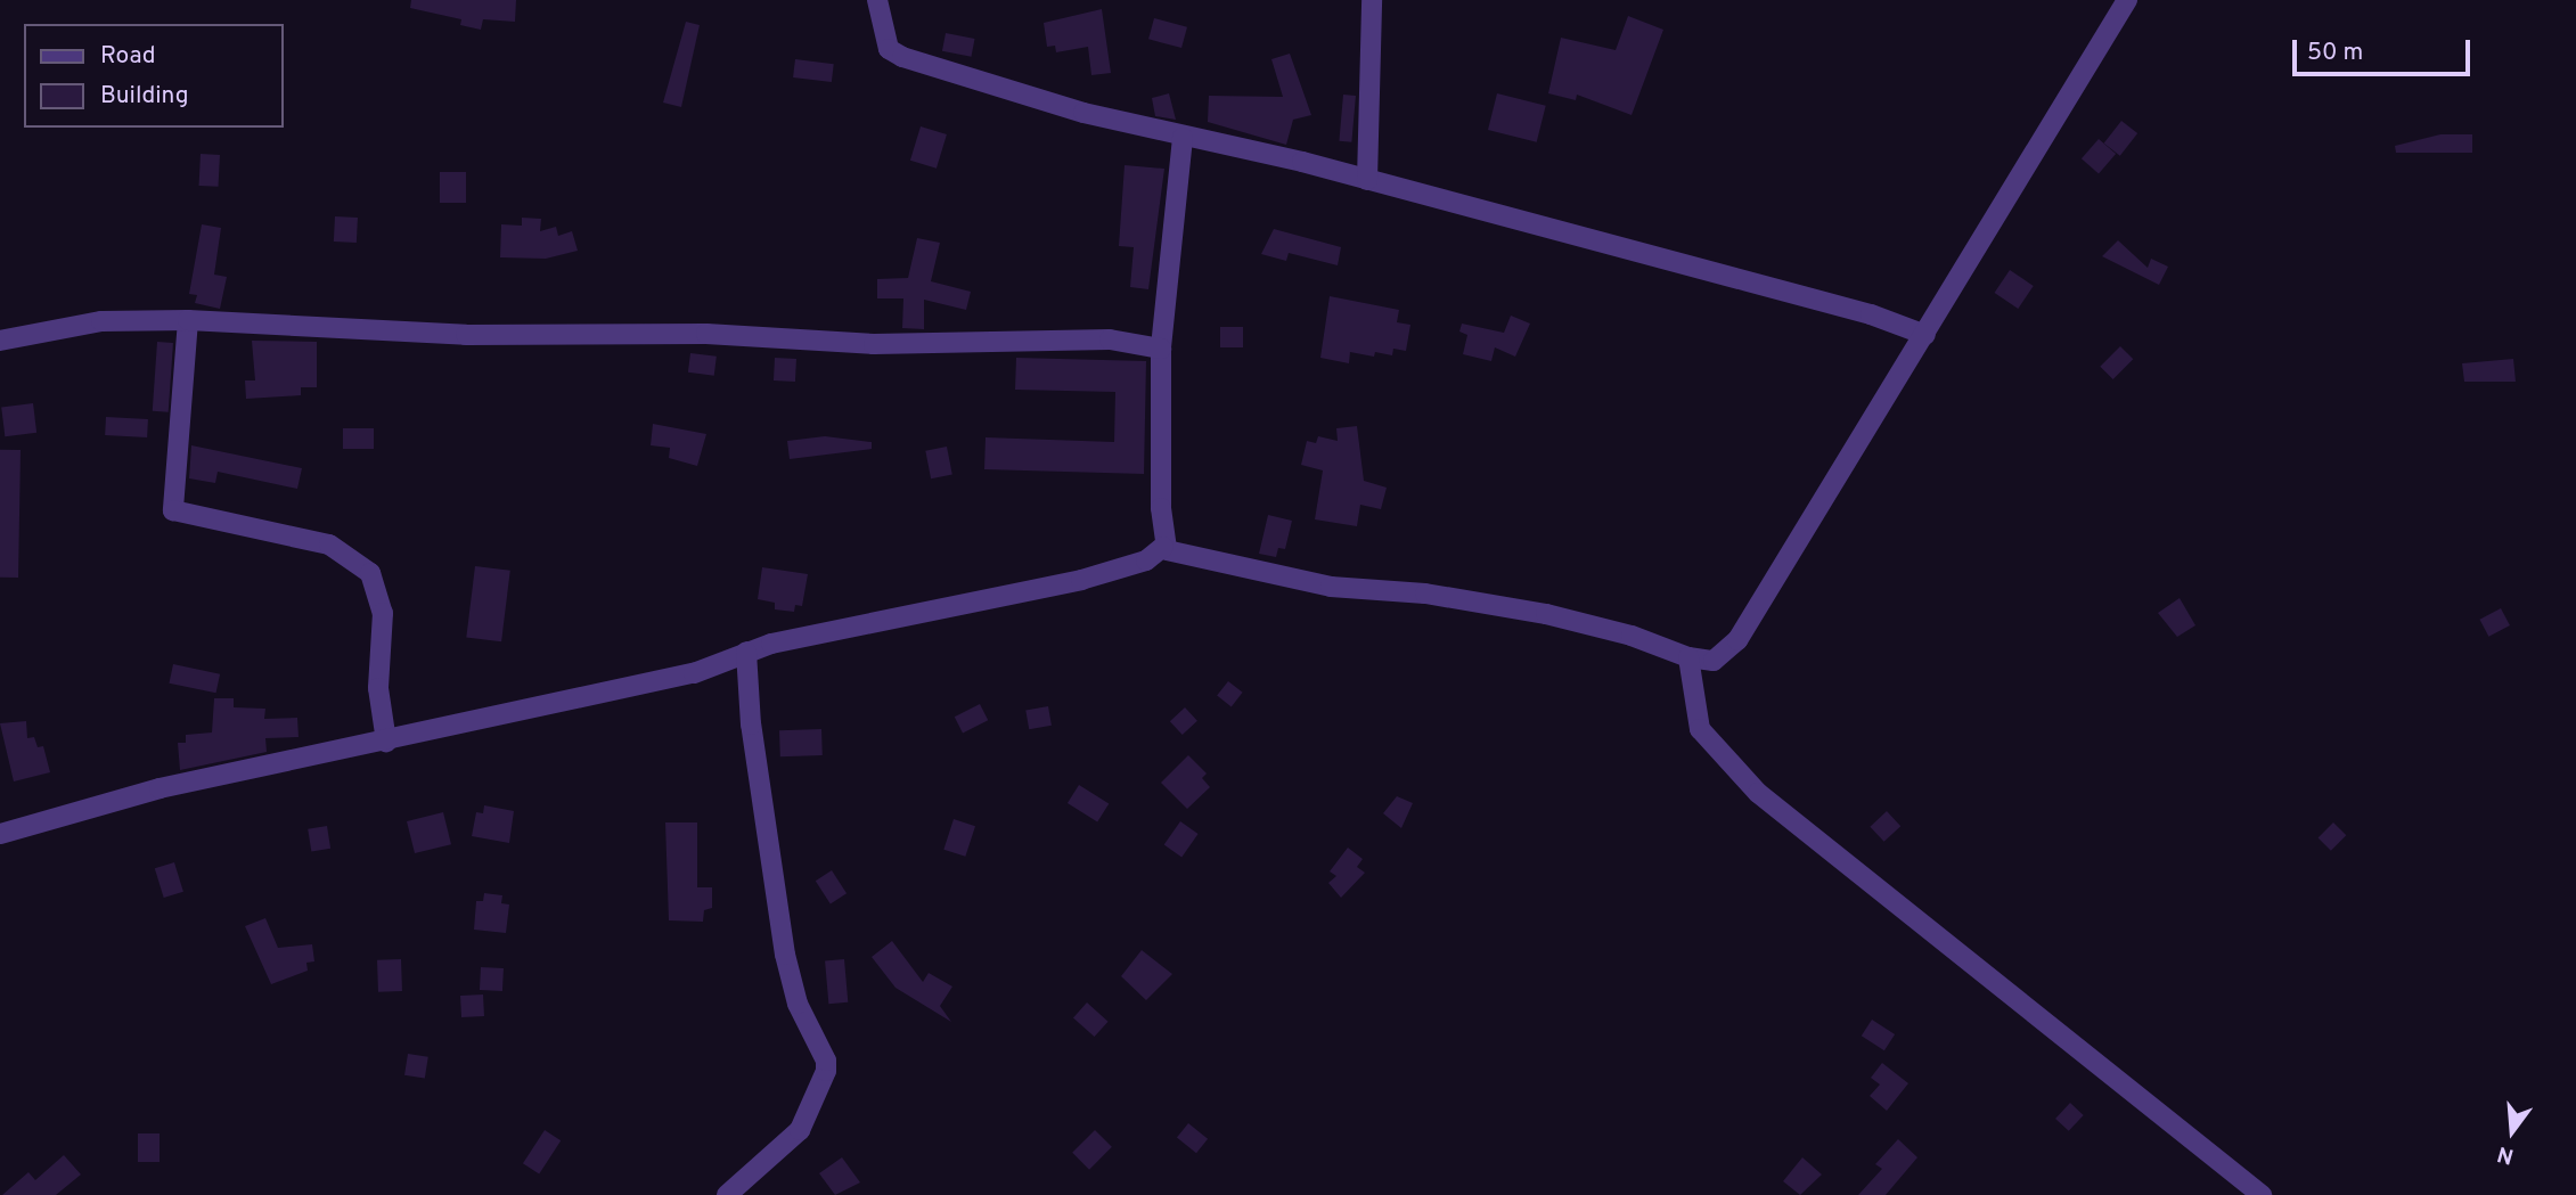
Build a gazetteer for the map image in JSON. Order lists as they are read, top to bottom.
{
  "legend": ["Road", "Building"],
  "scale_bar": "50 m",
  "north": "bottom"
}
